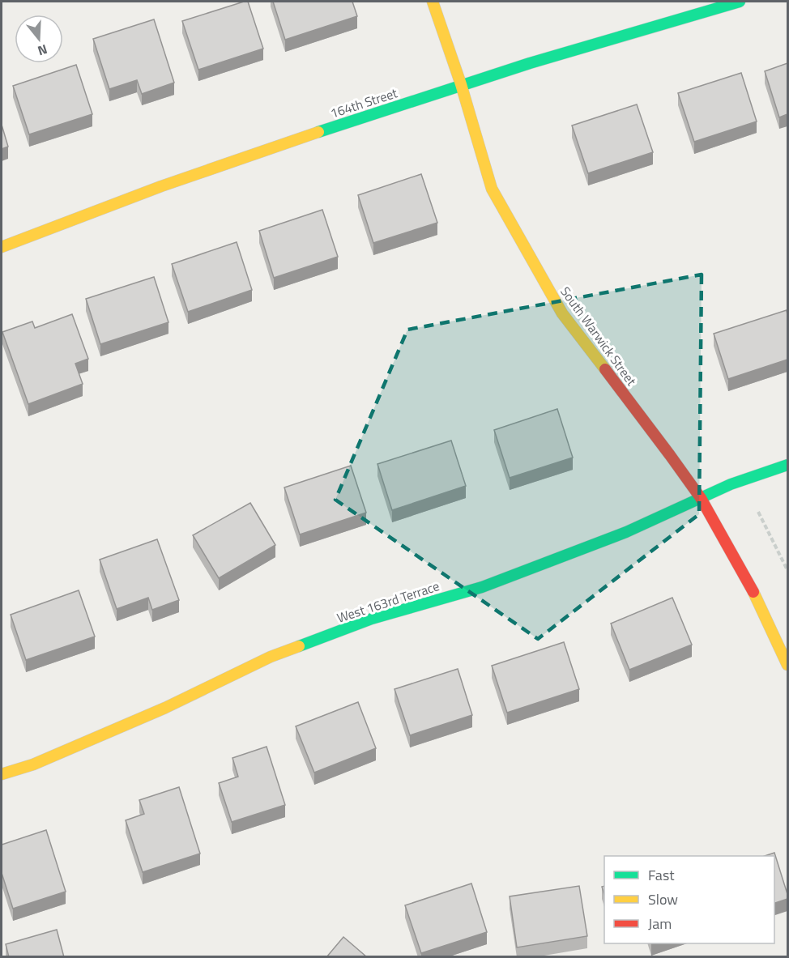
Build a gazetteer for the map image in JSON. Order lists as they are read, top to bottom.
{
  "streets": {
    "street": ["164th Street", "South Warwick Street", "West 163rd Terrace"]
  },
  "crossings": [
    ["164th Street", "South Warwick Street"],
    ["South Warwick Street", "West 163rd Terrace"]
  ],
  "legend": ["Fast", "Slow", "Jam"],
  "north": "bottom"
}
